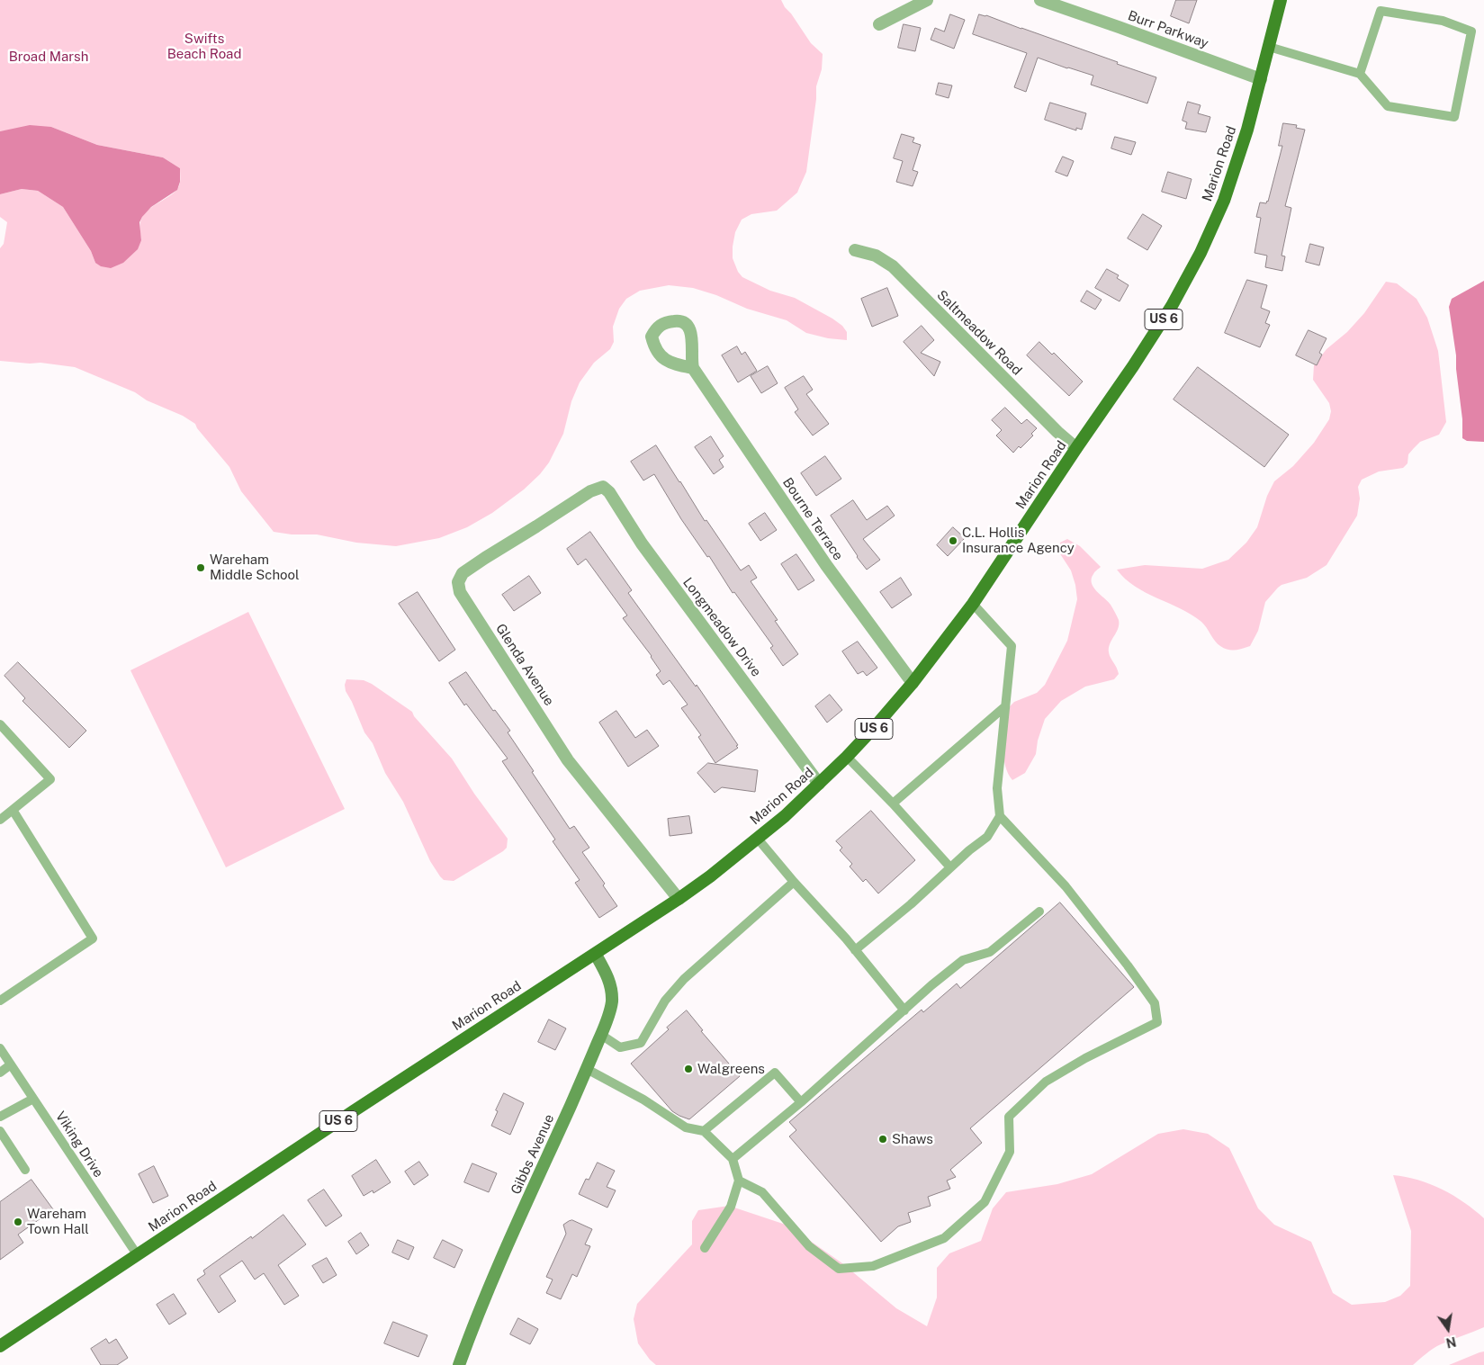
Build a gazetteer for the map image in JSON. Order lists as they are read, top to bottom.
{
  "streets": {
    "main road": ["Marion Road", "US 6", "Gibbs Avenue"],
    "street": [
      "Burr Parkway",
      "Saltmeadow Road",
      "Bourne Terrace",
      "Longmeadow Drive",
      "Glenda Avenue"
    ],
    "lane": ["Viking Drive"]
  },
  "crossings": [
    ["Burr Parkway", "Marion Road"],
    ["Marion Road", "Saltmeadow Road"],
    ["Marion Road", "Bourne Terrace"],
    ["Marion Road", "Longmeadow Drive"],
    ["Marion Road", "Glenda Avenue"],
    ["Marion Road", "Viking Drive"],
    ["Marion Road", "Gibbs Avenue"],
    ["Longmeadow Drive", "Glenda Avenue"]
  ],
  "parks": ["Swifts Beach Road", "Broad Marsh"],
  "places": [
    "C.L. Hollis Insurance Agency",
    "Wareham Middle School",
    "Walgreens",
    "Shaws",
    "Wareham Town Hall"
  ],
  "north": "bottom"
}
